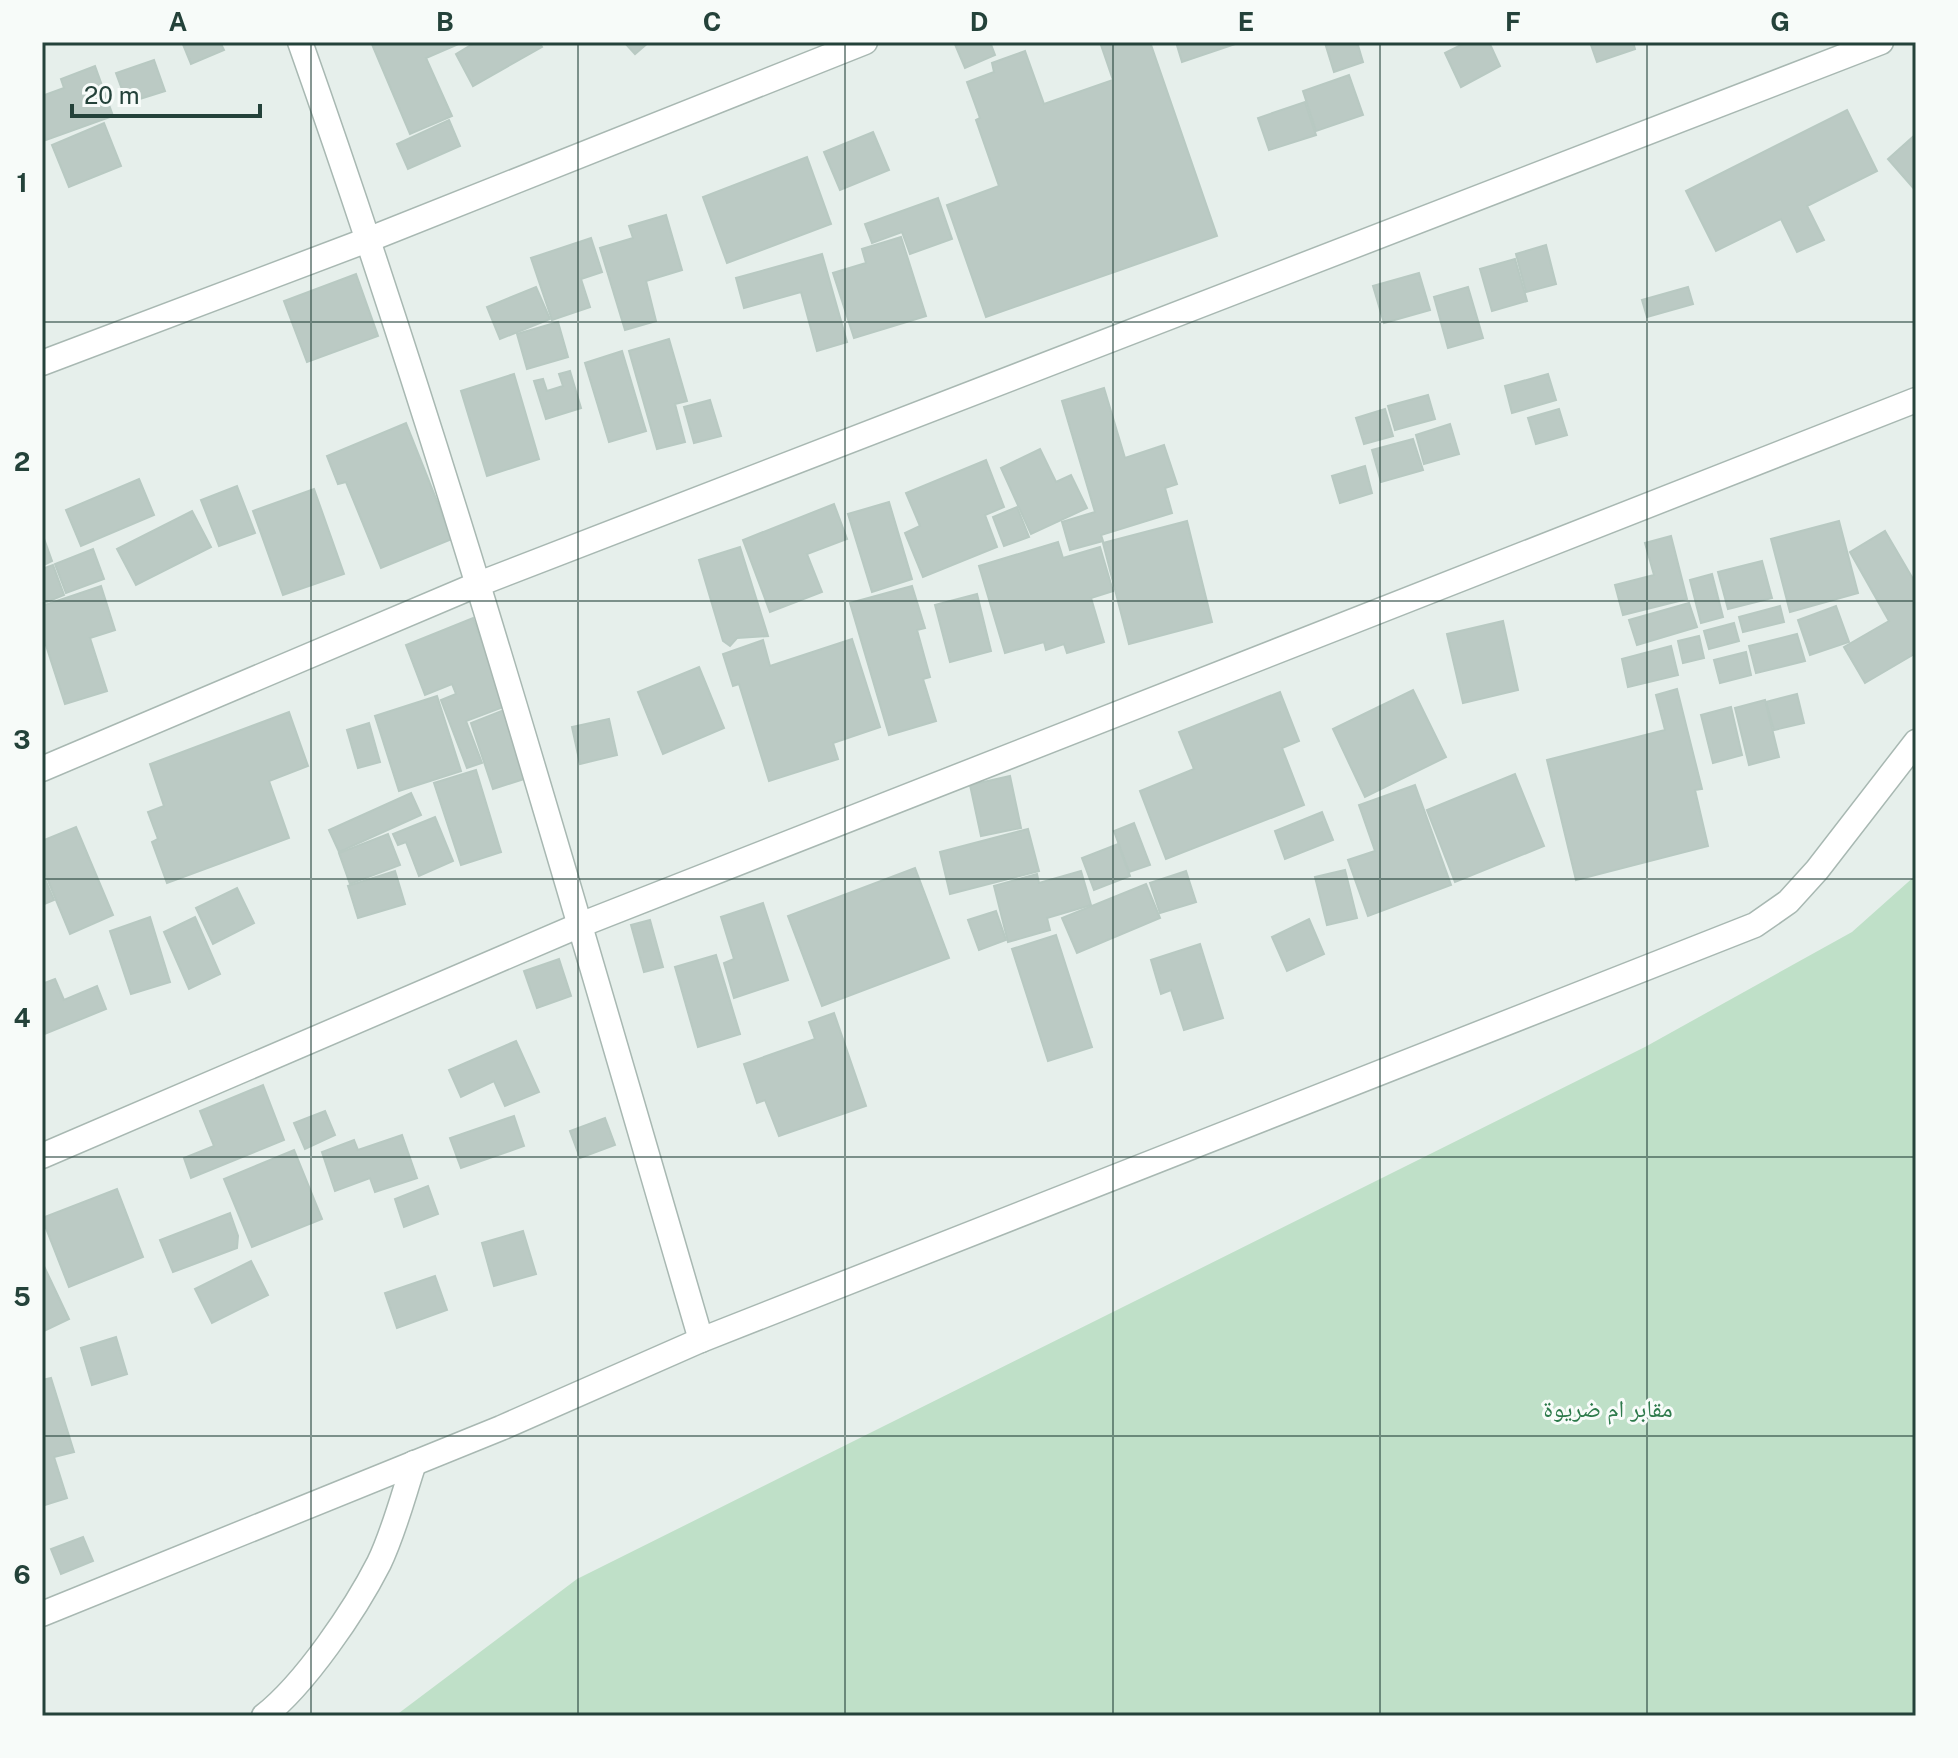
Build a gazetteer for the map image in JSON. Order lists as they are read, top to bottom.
{
  "parks": ["مقابر ام ضريوة"],
  "scale_bar": "20 m",
  "grid": {
    "columns": [
      "A",
      "B",
      "C",
      "D",
      "E",
      "F",
      "G"
    ],
    "rows": [
      "1",
      "2",
      "3",
      "4",
      "5",
      "6"
    ]
  }
}
